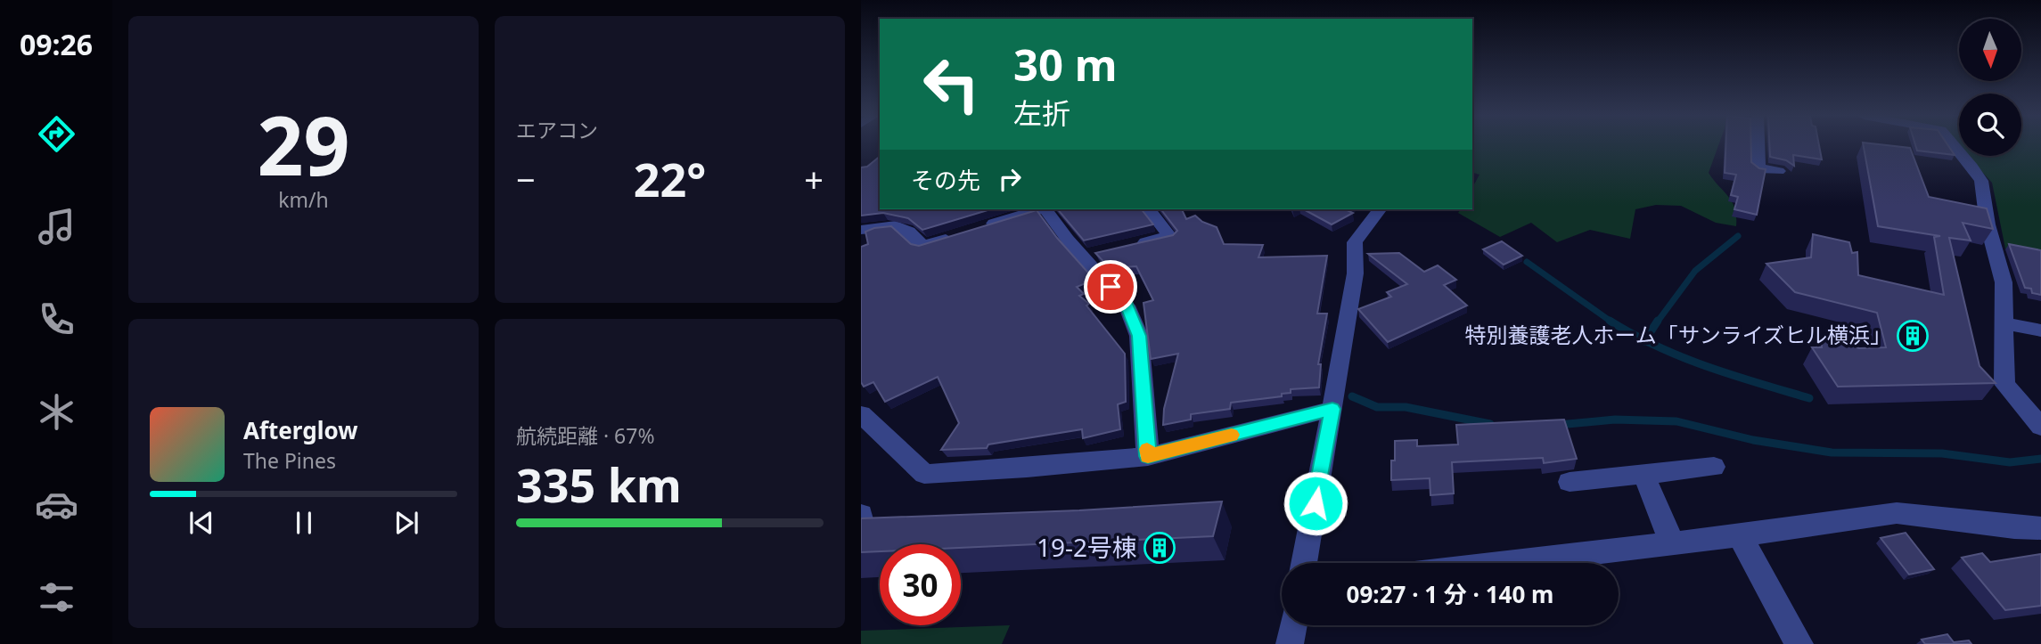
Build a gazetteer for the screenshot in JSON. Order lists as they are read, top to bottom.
{
  "places": {
    "building": ["特別養護老人ホーム「サンライズヒル横浜」", "19-2号棟"]
  },
  "north": "bottom",
  "page": {
    "tabs": "09:26",
    "tile": [
      ["29", "km/h"],
      "エアコン",
      ["航続距離 · 67%", "335 km"]
    ],
    "turn": ["30 m", "左折"],
    "then": "その先",
    "heat": ["−", "22°", "+"],
    "song": ["Afterglow", "The Pines"],
    "limit": "30",
    "trip": "09:27 · 1 分 · 140 m"
  }
}
